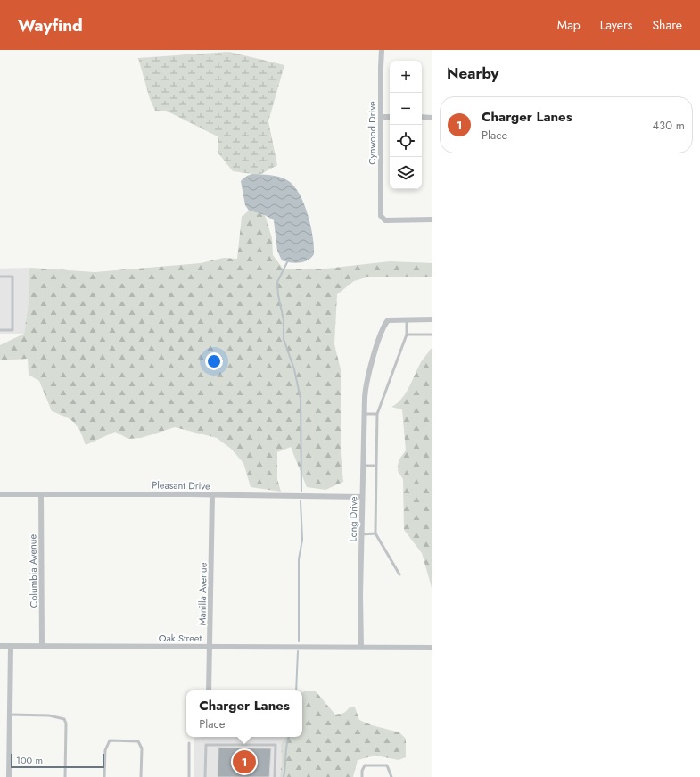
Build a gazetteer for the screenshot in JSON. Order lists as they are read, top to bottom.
{
  "streets": {
    "street": [
      "Cynwood Drive",
      "Pleasant Drive",
      "Long Drive",
      "Columbia Avenue",
      "Manilla Avenue",
      "Oak Street"
    ]
  },
  "crossings": [
    ["Pleasant Drive", "Long Drive"],
    ["Pleasant Drive", "Columbia Avenue"],
    ["Pleasant Drive", "Manilla Avenue"],
    ["Long Drive", "Oak Street"],
    ["Columbia Avenue", "Oak Street"],
    ["Manilla Avenue", "Oak Street"]
  ],
  "scale_bar": "100 m",
  "page": {
    "header": "Wayfind",
    "nav": ["Map", "Layers", "Share"],
    "heading": "Nearby",
    "map_buttons": ["+", "−"],
    "list": [
      {
        "mark": "1",
        "name": "Charger Lanes",
        "note": "Place",
        "value": "430 m"
      }
    ],
    "popup": ["Charger Lanes", "Place"],
    "pins": "1",
    "scale": "100 m"
  }
}
